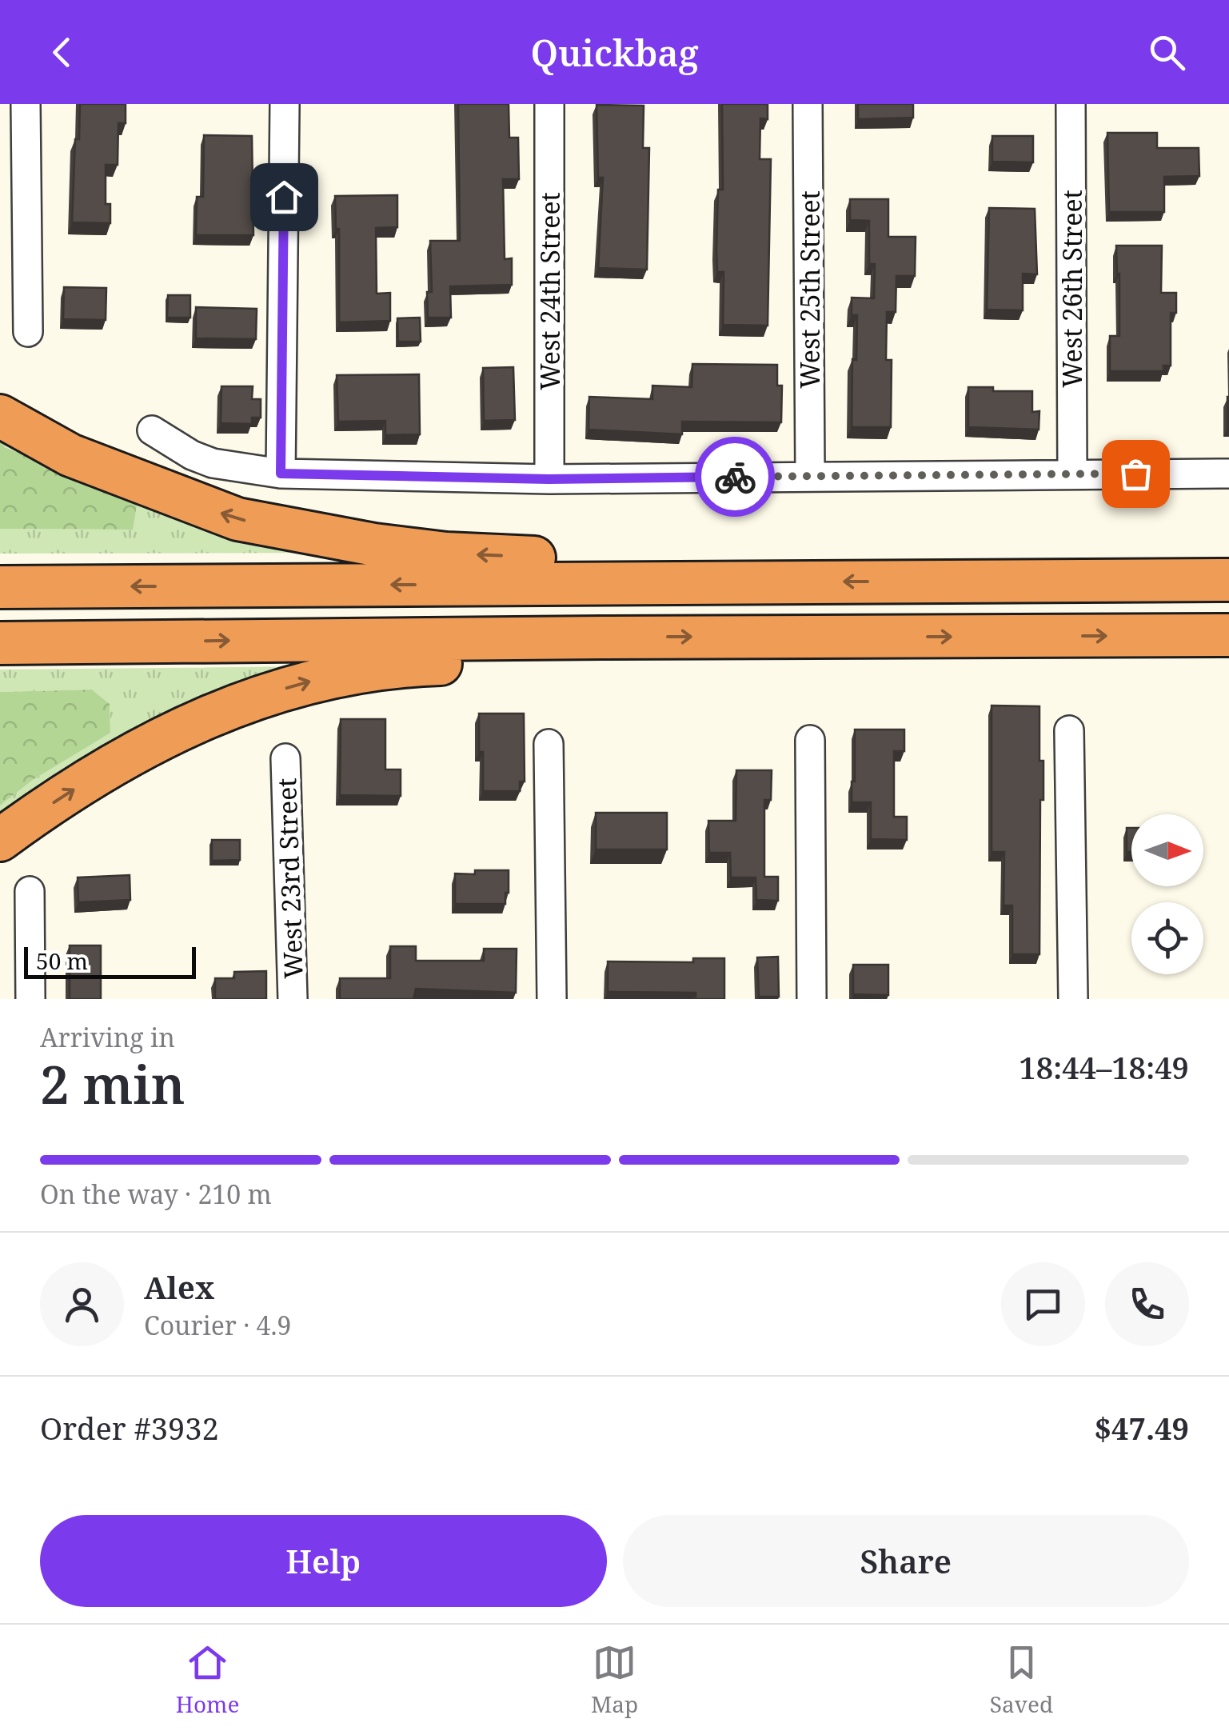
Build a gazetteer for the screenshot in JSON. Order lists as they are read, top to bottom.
{
  "streets": {
    "street": [
      "West 26th Street",
      "West 25th Street",
      "West 24th Street",
      "West 23rd Street"
    ]
  },
  "scale_bar": "50 m",
  "north": "right",
  "page": {
    "header": "Quickbag",
    "scale": "50 m",
    "heading": ["2 min", "Arriving in", "18:44–18:49"],
    "panel": [
      "Alex",
      "Courier · 4.9",
      "Order #3932",
      "$47.49"
    ],
    "bar": "On the way · 210 m",
    "buttons": ["Help", "Share"],
    "tabs": ["Home", "Map", "Saved"]
  }
}
